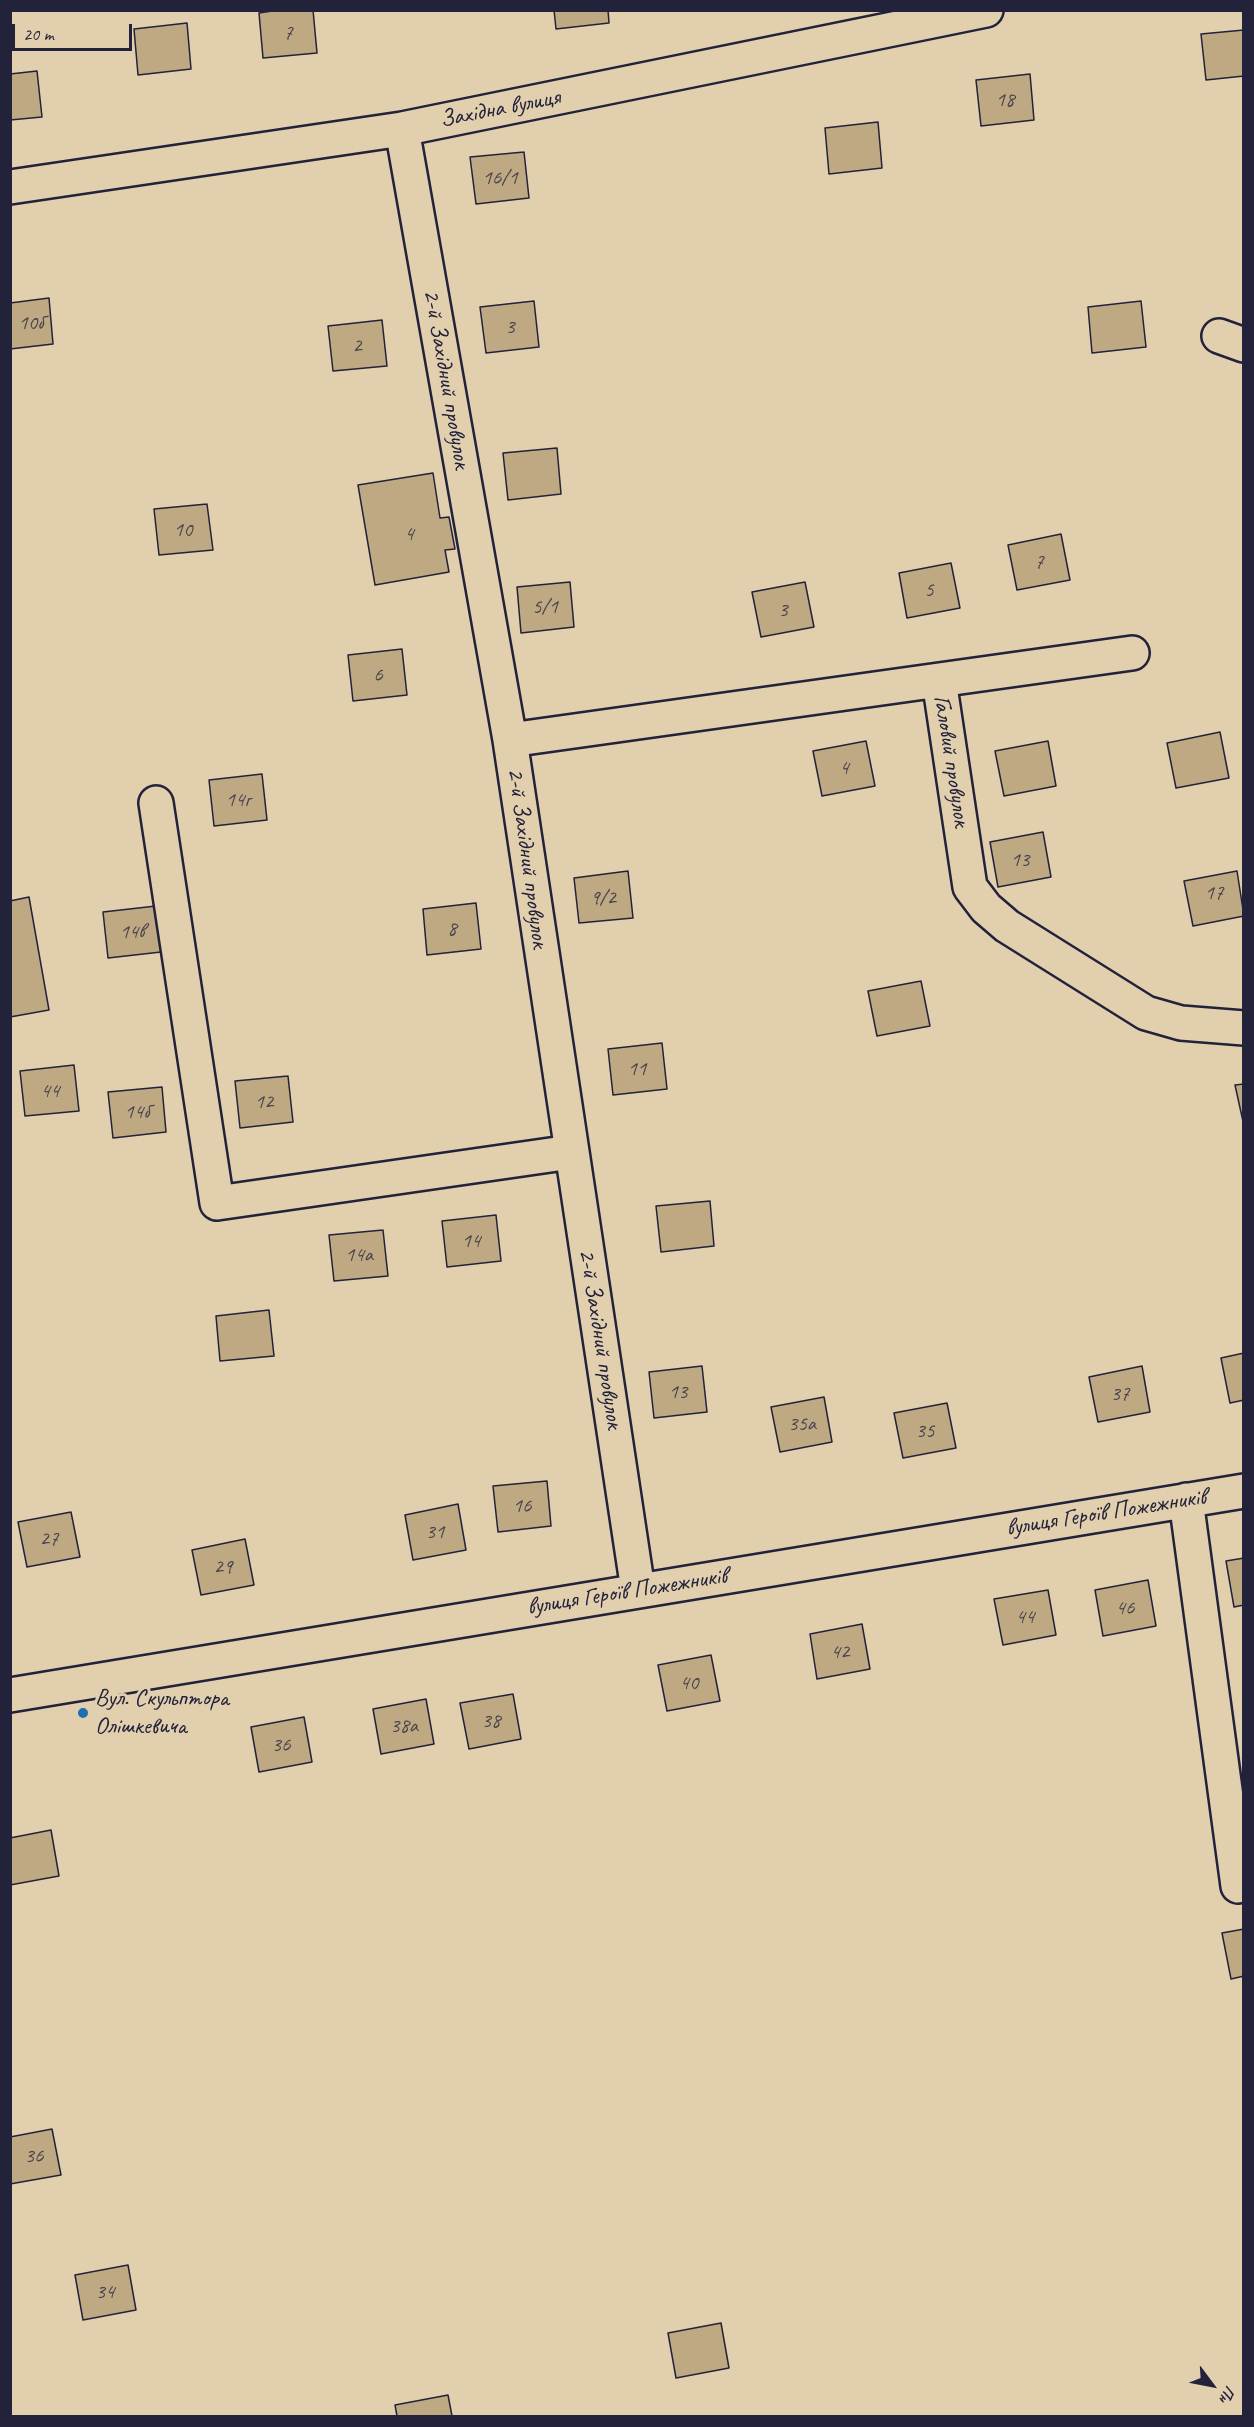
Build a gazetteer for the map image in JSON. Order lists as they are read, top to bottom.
{
  "streets": {
    "street": [
      "Західна вулиця",
      "2-й Західний провулок",
      "Галовий провулок",
      "вулиця Героїв Пожежників"
    ]
  },
  "crossings": [
    ["Західна вулиця", "2-й Західний провулок"],
    ["2-й Західний провулок", "Галовий провулок"],
    ["2-й Західний провулок", "вулиця Героїв Пожежників"]
  ],
  "places": ["Вул. Скульптора Олішкевича"],
  "house_numbers": [
    "7",
    "18",
    "16/1",
    "10б",
    "3",
    "2",
    "10",
    "4",
    "7",
    "5",
    "5/1",
    "3",
    "6",
    "4",
    "14г",
    "13",
    "17",
    "9/2",
    "8",
    "14в",
    "11",
    "44",
    "12",
    "14б",
    "14",
    "14а",
    "13",
    "37",
    "35а",
    "35",
    "16",
    "31",
    "27",
    "29",
    "46",
    "44",
    "42",
    "40",
    "38",
    "38а",
    "36",
    "36",
    "34"
  ],
  "scale_bar": "20 m",
  "north": "bottom right"
}
